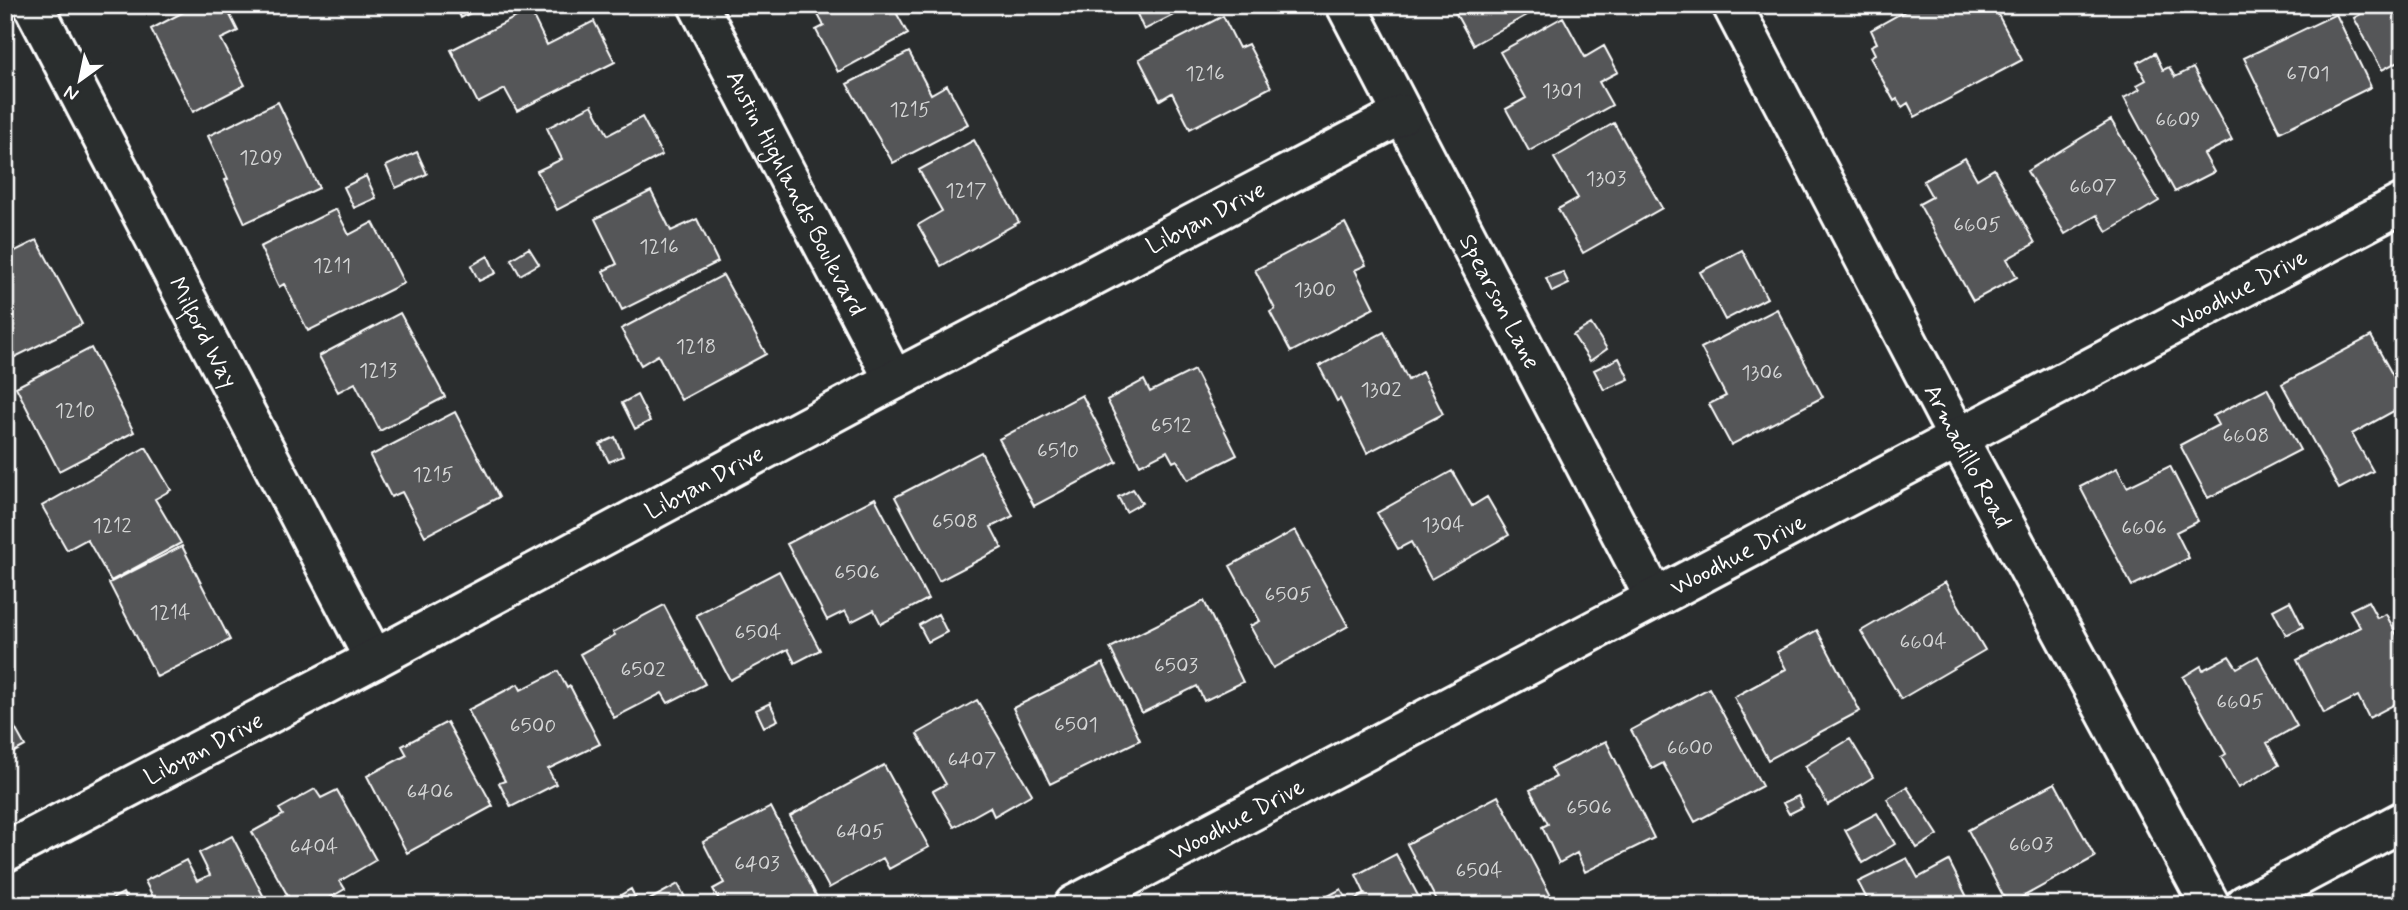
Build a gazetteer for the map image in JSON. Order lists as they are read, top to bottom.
{
  "streets": {
    "street": [
      "Austin Highlands Boulevard",
      "Libyan Drive",
      "Woodhue Drive",
      "Spearson Lane",
      "Milford Way",
      "Armadillo Road"
    ]
  },
  "crossings": [
    ["Austin Highlands Boulevard", "Libyan Drive"],
    ["Libyan Drive", "Spearson Lane"],
    ["Libyan Drive", "Milford Way"],
    ["Woodhue Drive", "Spearson Lane"],
    ["Woodhue Drive", "Armadillo Road"]
  ],
  "house_numbers": [
    "1216",
    "6701",
    "1301",
    "1215",
    "6609",
    "1209",
    "1303",
    "6607",
    "1217",
    "6605",
    "1216",
    "1211",
    "1300",
    "1218",
    "1213",
    "1306",
    "1302",
    "1210",
    "6512",
    "6608",
    "6510",
    "1215",
    "6508",
    "1304",
    "1212",
    "6606",
    "6506",
    "6505",
    "1214",
    "6504",
    "6604",
    "6503",
    "6502",
    "6605",
    "6501",
    "6500",
    "6600",
    "6407",
    "6406",
    "6506",
    "6405",
    "6603",
    "6404",
    "6403",
    "6504"
  ],
  "north": "bottom left"
}
